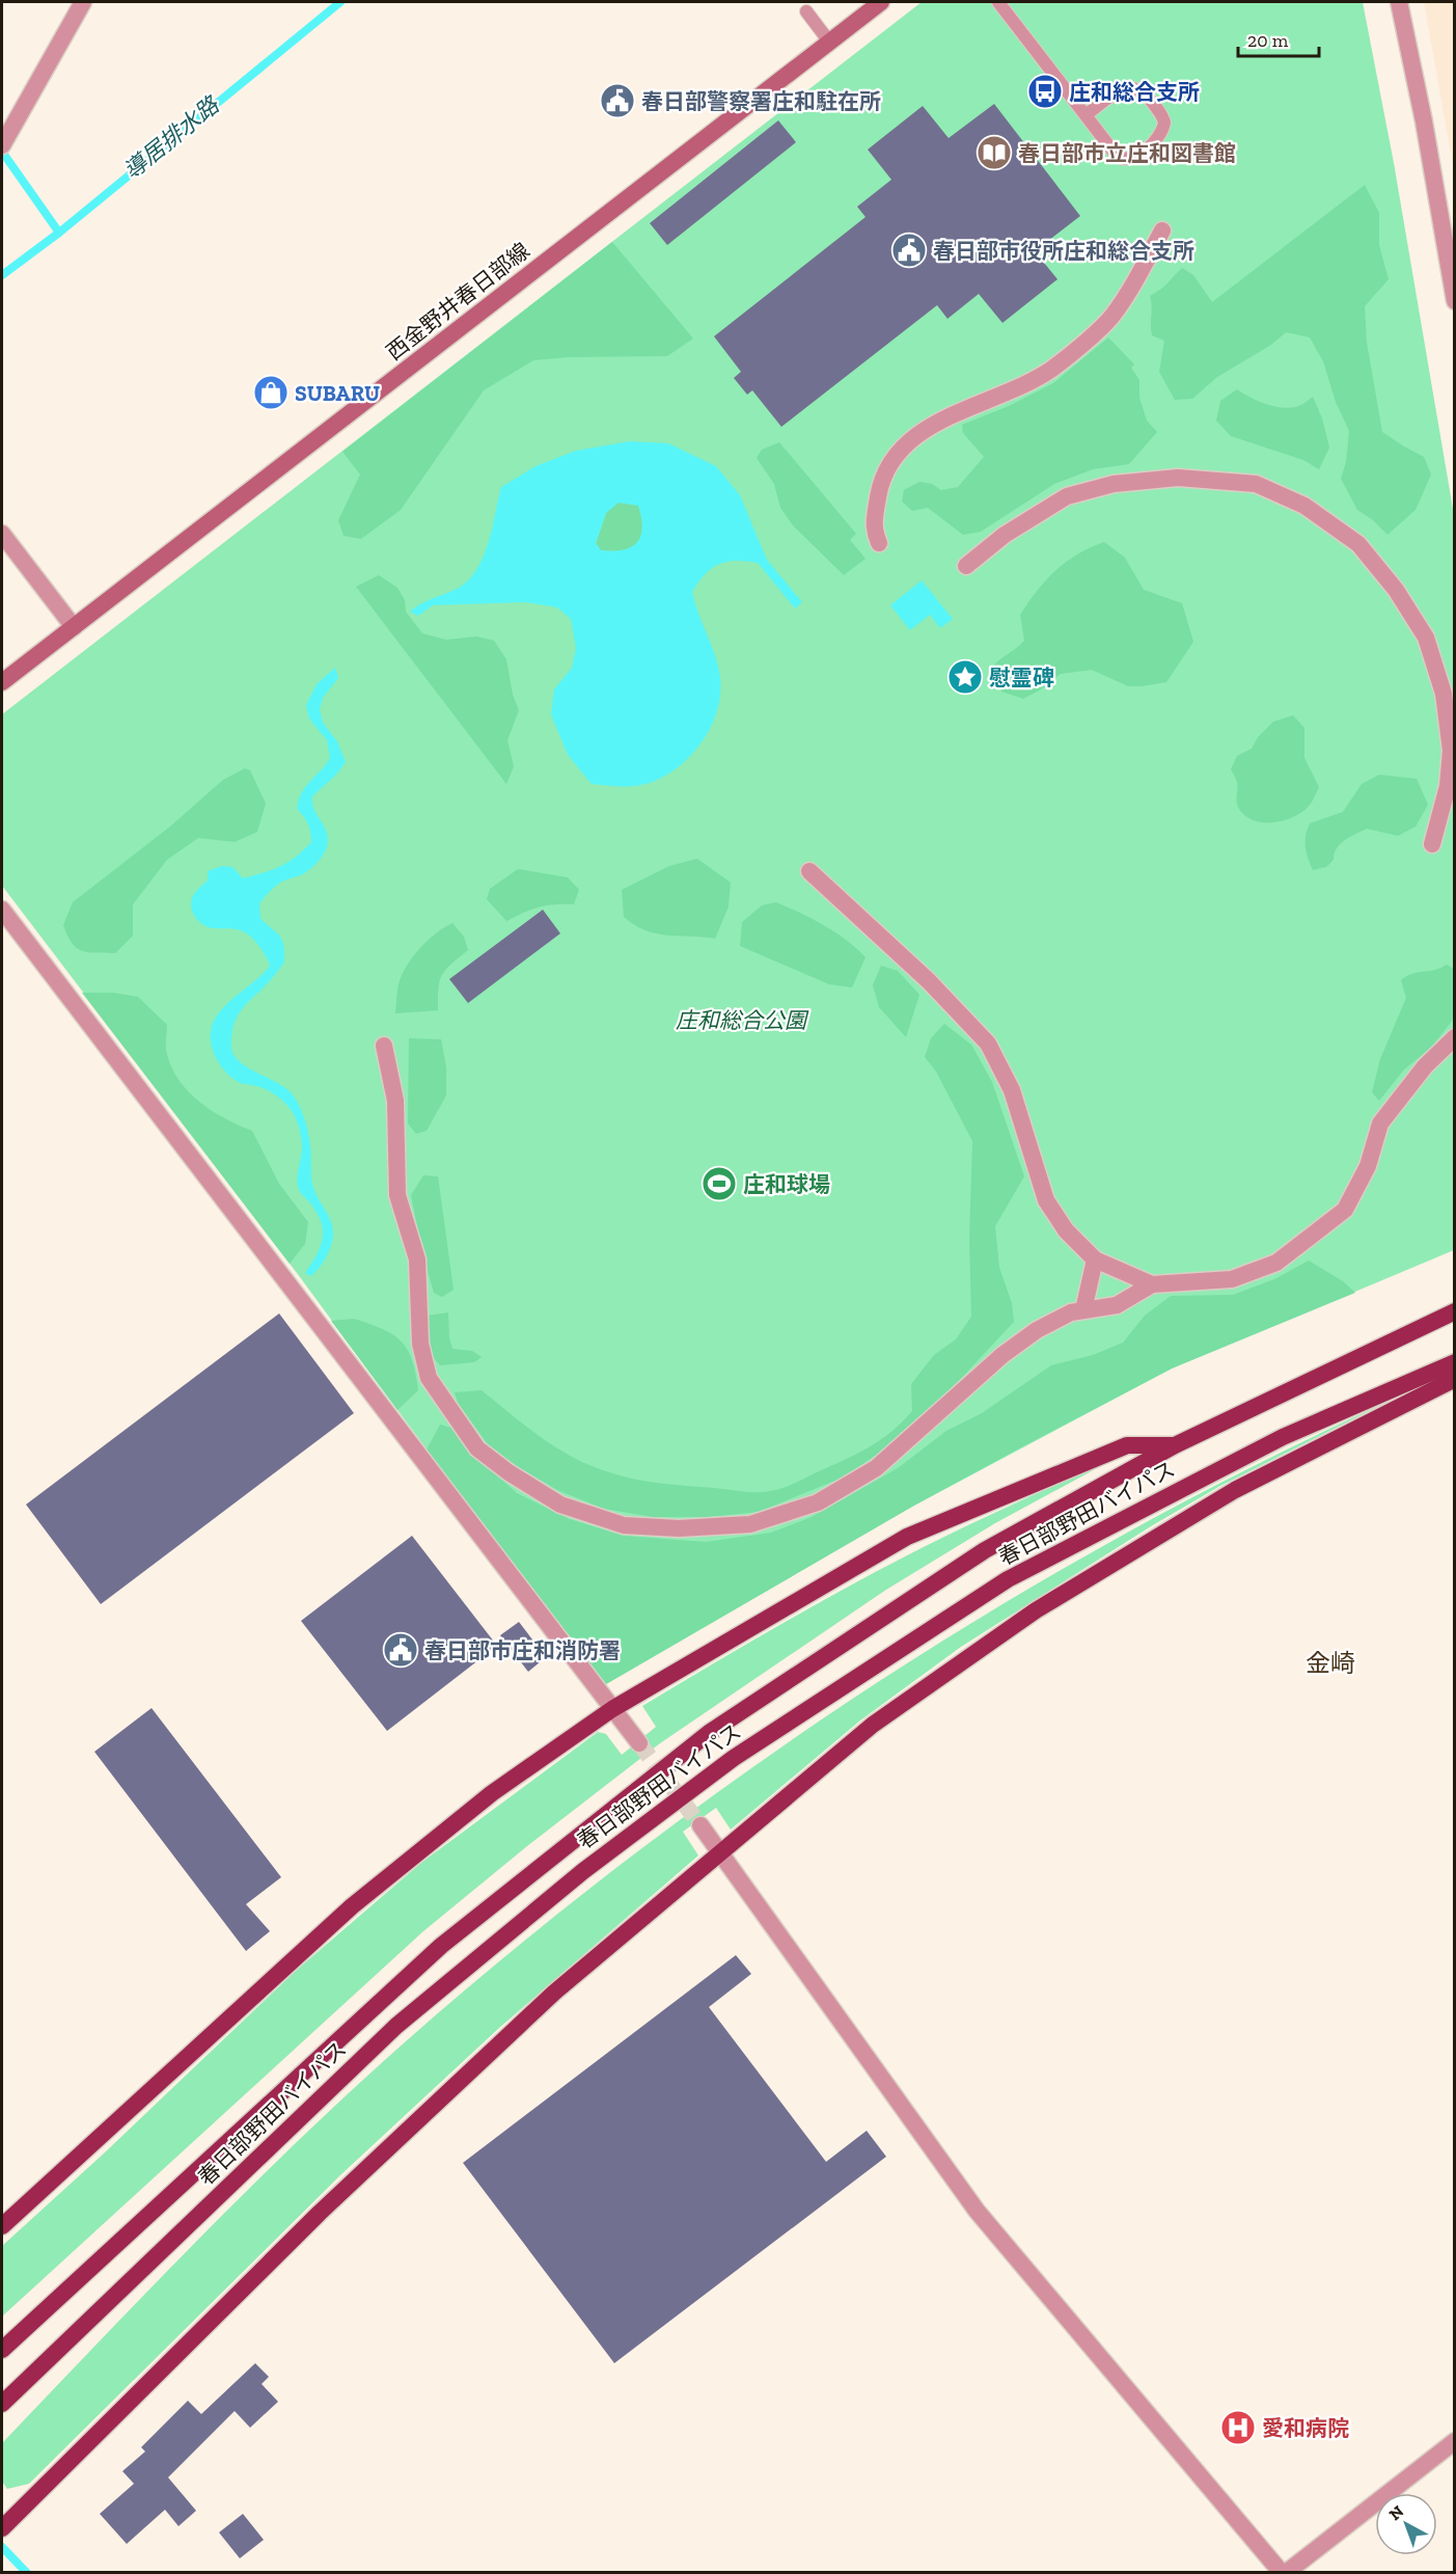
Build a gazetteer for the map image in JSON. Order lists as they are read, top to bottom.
{
  "streets": {
    "highway": ["春日部野田バイパス"],
    "main road": ["西金野井春日部線"]
  },
  "districts": ["金崎"],
  "water": ["導居排水路"],
  "parks": ["庄和総合公園"],
  "places": {
    "bus stop": ["庄和総合支所"],
    "public building": ["春日部警察署庄和駐在所", "春日部市役所庄和総合支所", "春日部市庄和消防署"],
    "library": ["春日部市立庄和図書館"],
    "shop": ["SUBARU"],
    "place": ["慰霊碑"],
    "sports": ["庄和球場"],
    "hospital": ["愛和病院"]
  },
  "scale_bar": "20 m",
  "north": "top left"
}
